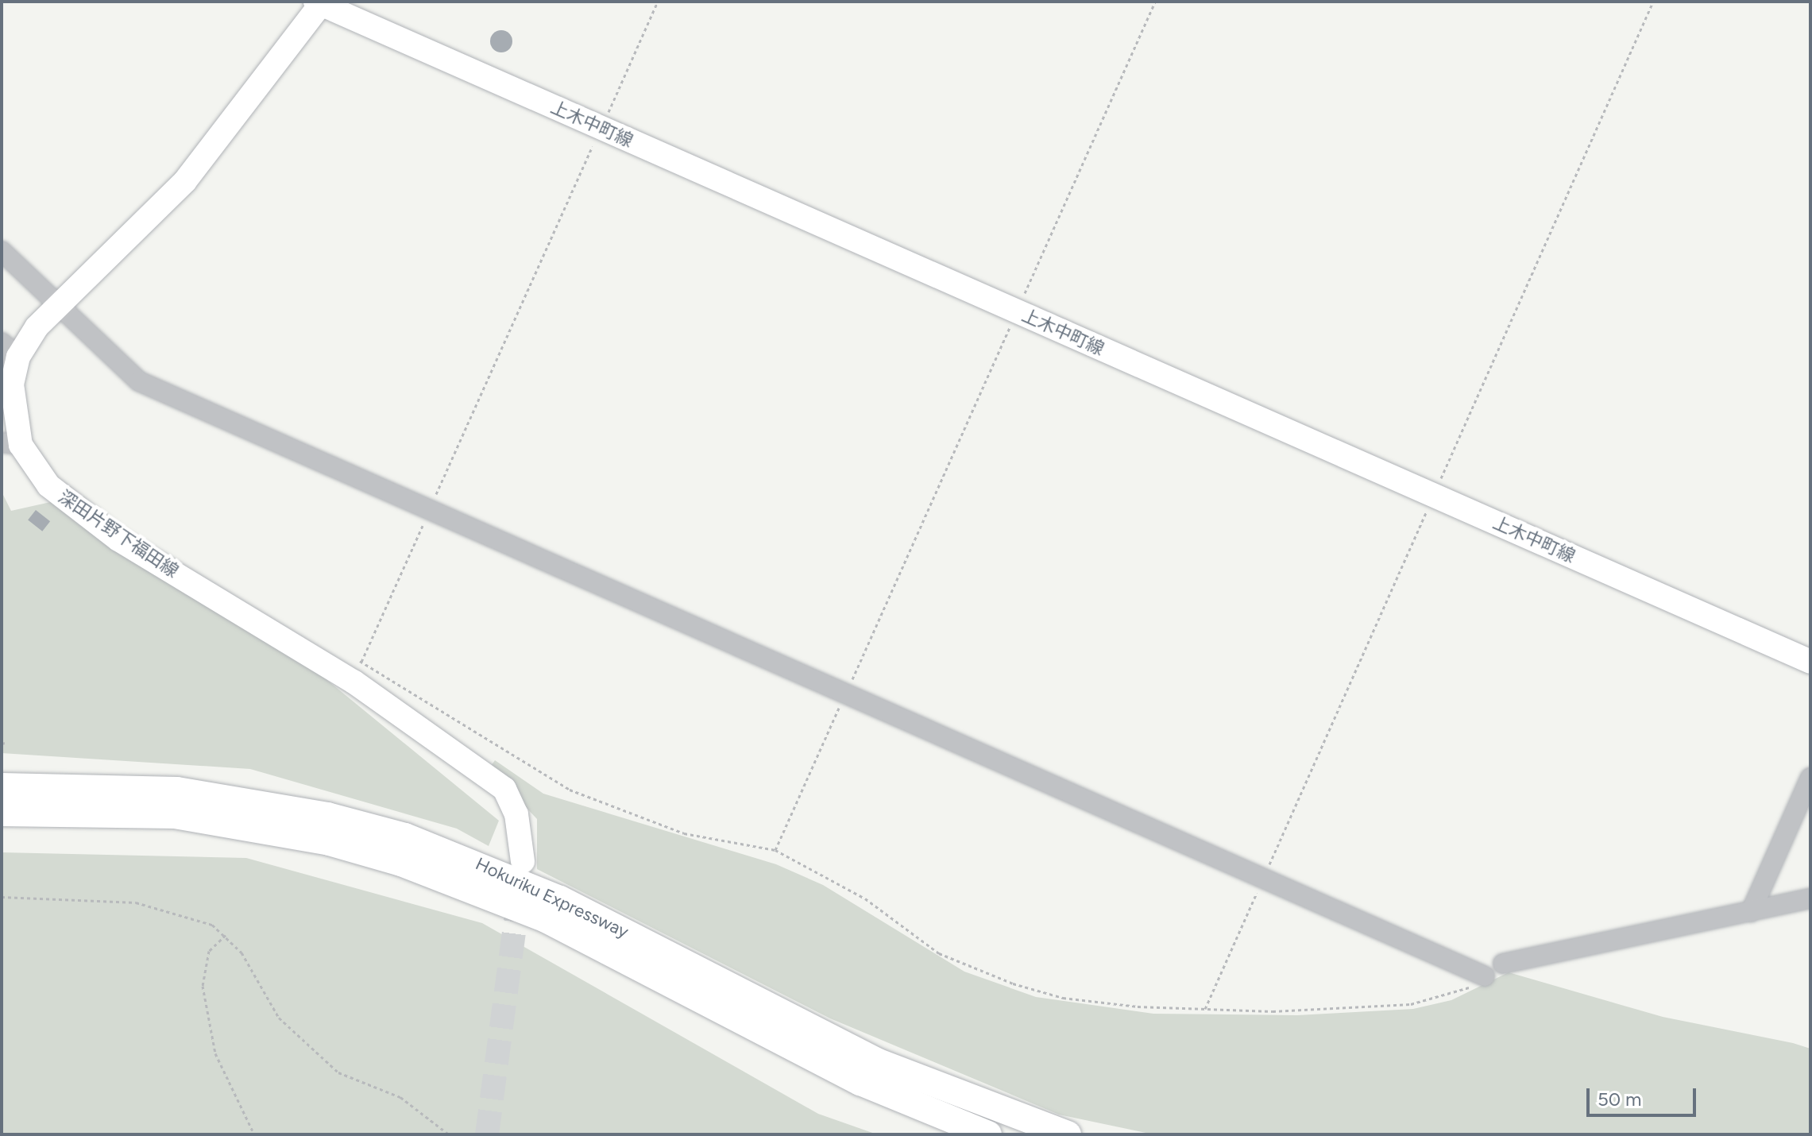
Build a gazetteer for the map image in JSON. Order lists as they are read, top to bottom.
{
  "streets": {
    "highway": ["Hokuriku Expressway"],
    "main road": ["上木中町線", "深田片野下福田線"]
  },
  "crossings": [
    ["上木中町線", "深田片野下福田線"]
  ],
  "scale_bar": "50 m"
}
